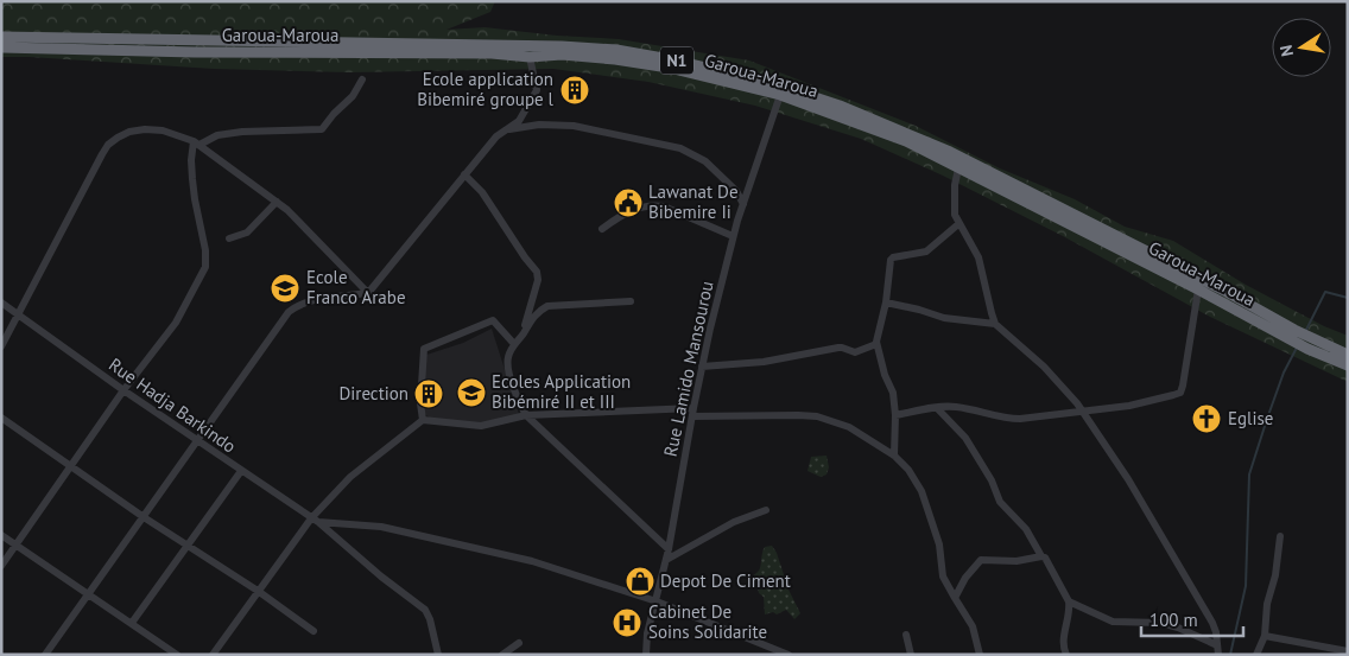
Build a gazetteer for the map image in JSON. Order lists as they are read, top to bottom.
{
  "streets": {
    "highway": ["Garoua-Maroua", "N1"],
    "street": ["Rue Lamido Mansourou", "Rue Hadja Barkindo"]
  },
  "crossings": [
    ["Garoua-Maroua", "Rue Lamido Mansourou"]
  ],
  "places": {
    "building": ["Ecole application Bibemiré groupe l", "Direction"],
    "public building": ["Lawanat De Bibemire Ii"],
    "school or university": ["Ecole Franco Arabe", "Ecoles Application Bibémiré II et III"],
    "church": ["Eglise"],
    "shop": ["Depot De Ciment"],
    "hospital": ["Cabinet De Soins Solidarite"]
  },
  "scale_bar": "100 m",
  "north": "left"
}
